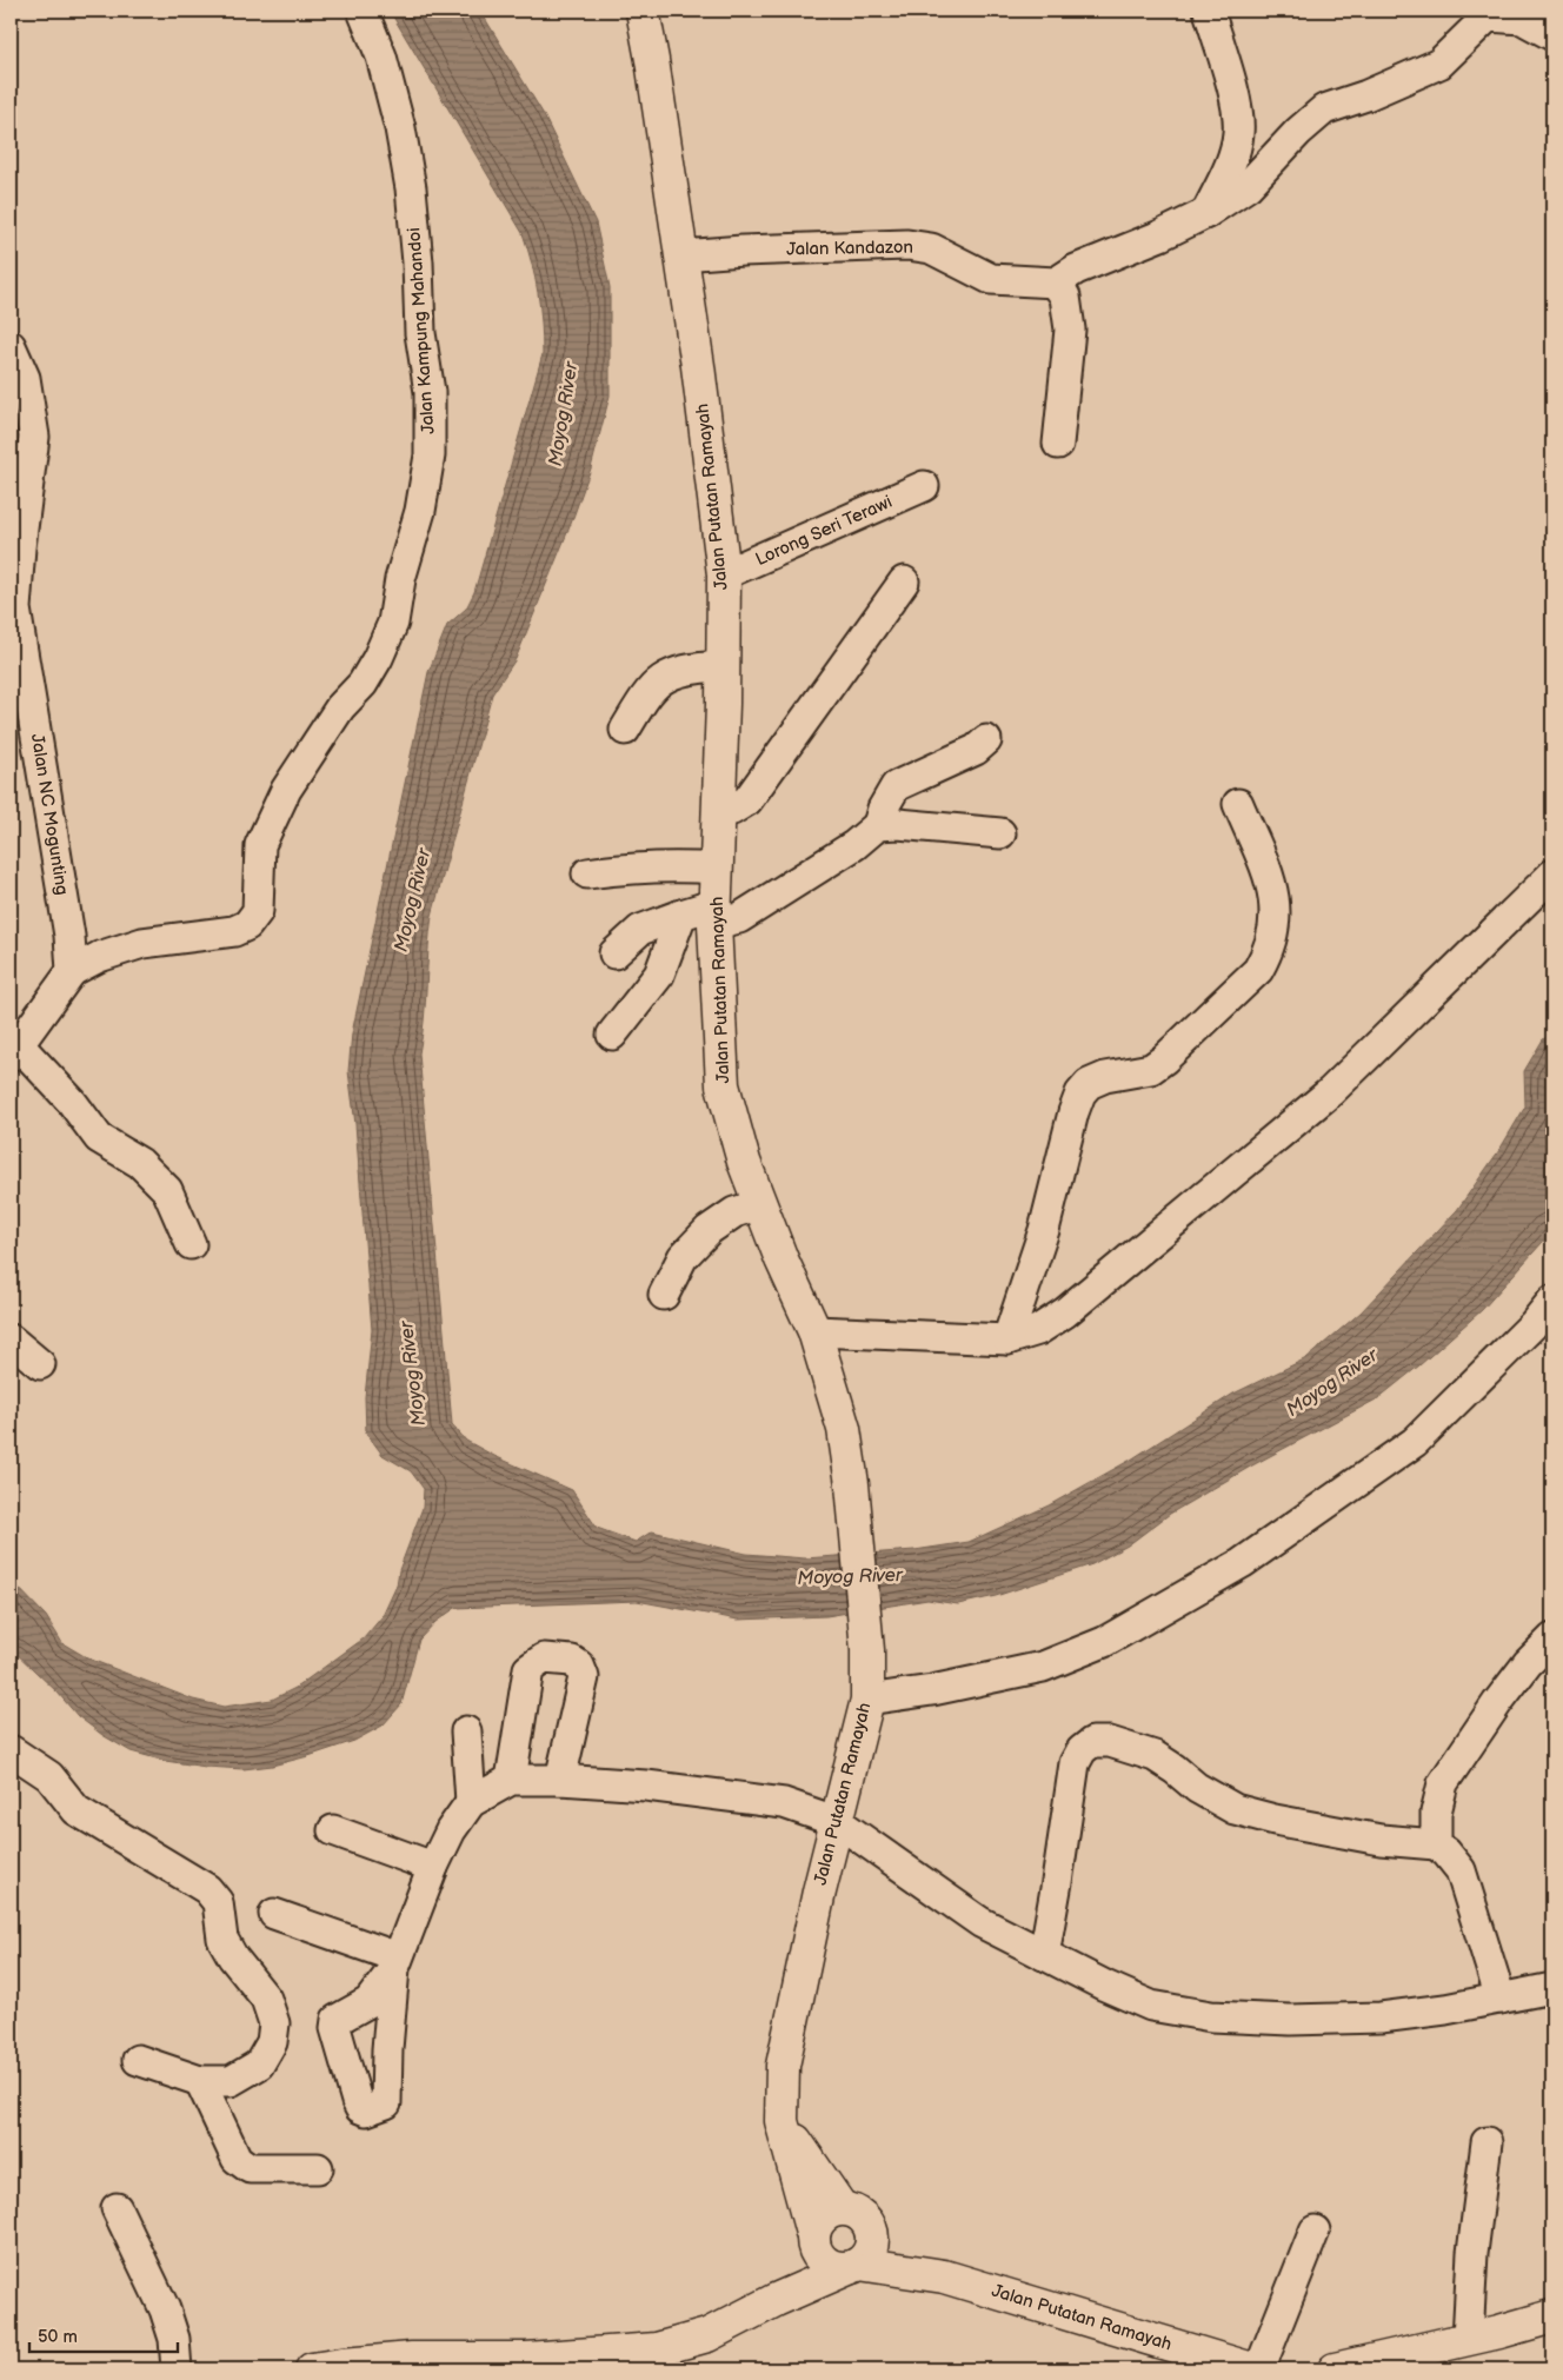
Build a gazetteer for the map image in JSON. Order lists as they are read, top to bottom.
{
  "streets": {
    "main road": ["Jalan Putatan Ramayah"],
    "street": [
      "Jalan Kandazon",
      "Jalan Kampung Mahandoi",
      "Lorong Seri Terawi",
      "Jalan NC Mogunting"
    ]
  },
  "crossings": [
    ["Jalan Kandazon", "Jalan Putatan Ramayah"],
    ["Jalan Kampung Mahandoi", "Jalan NC Mogunting"],
    ["Jalan Putatan Ramayah", "Lorong Seri Terawi"]
  ],
  "water": ["Moyog River"],
  "scale_bar": "50 m"
}
